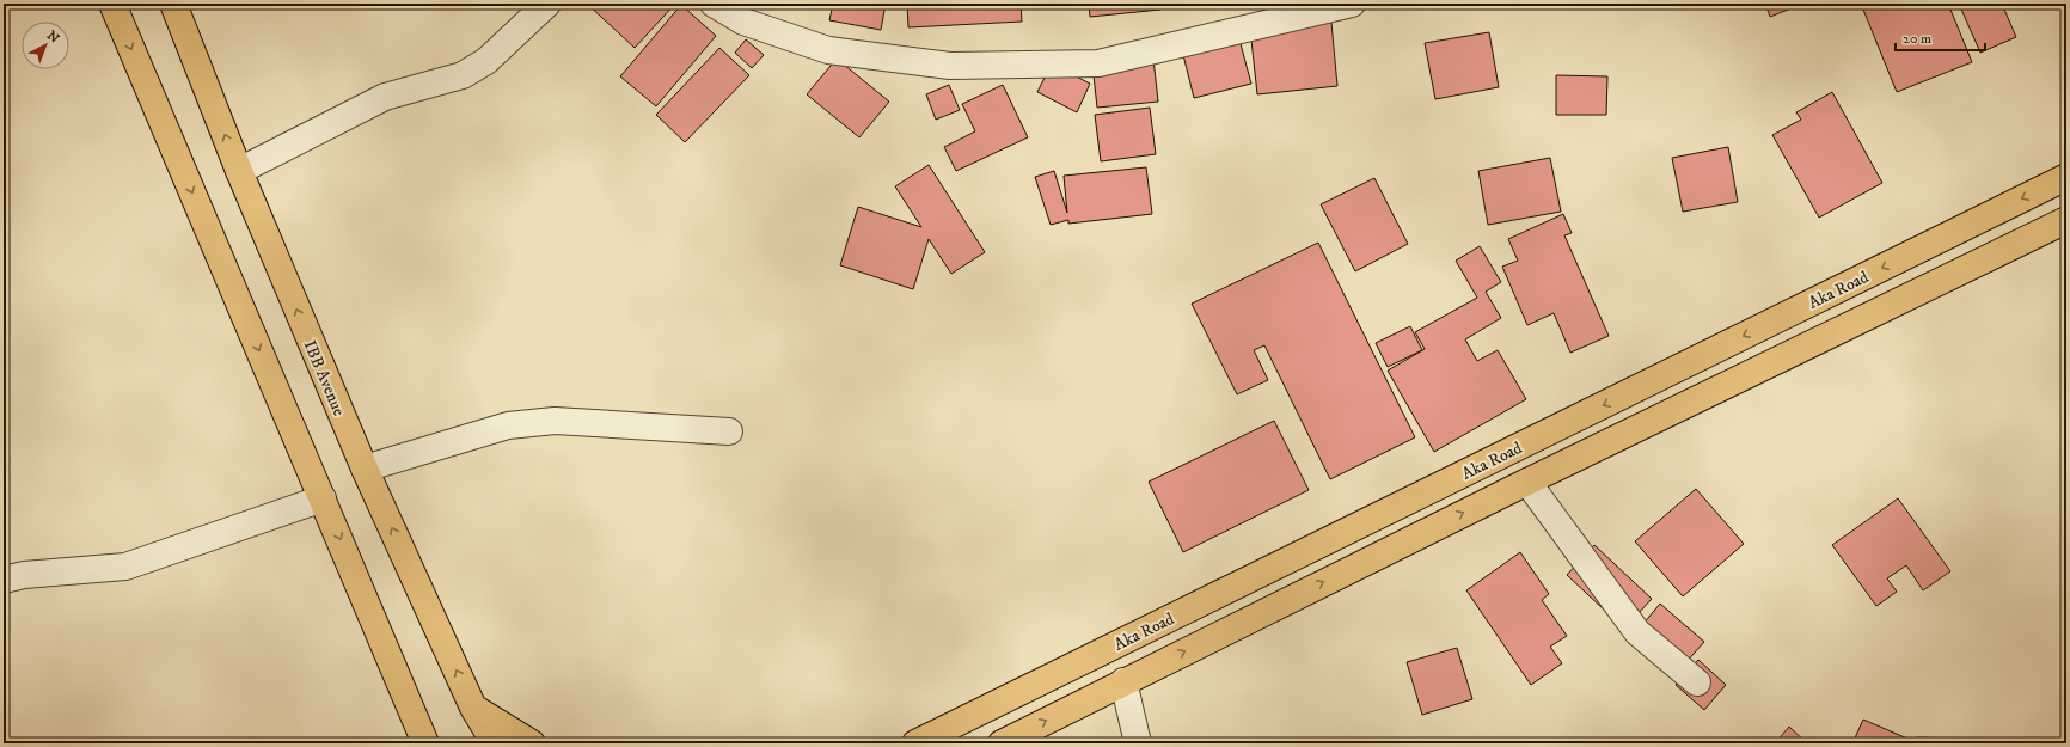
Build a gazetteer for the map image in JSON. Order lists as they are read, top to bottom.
{
  "streets": {
    "main road": ["Aka Road", "IBB Avenue"]
  },
  "scale_bar": "20 m",
  "north": "top right"
}
